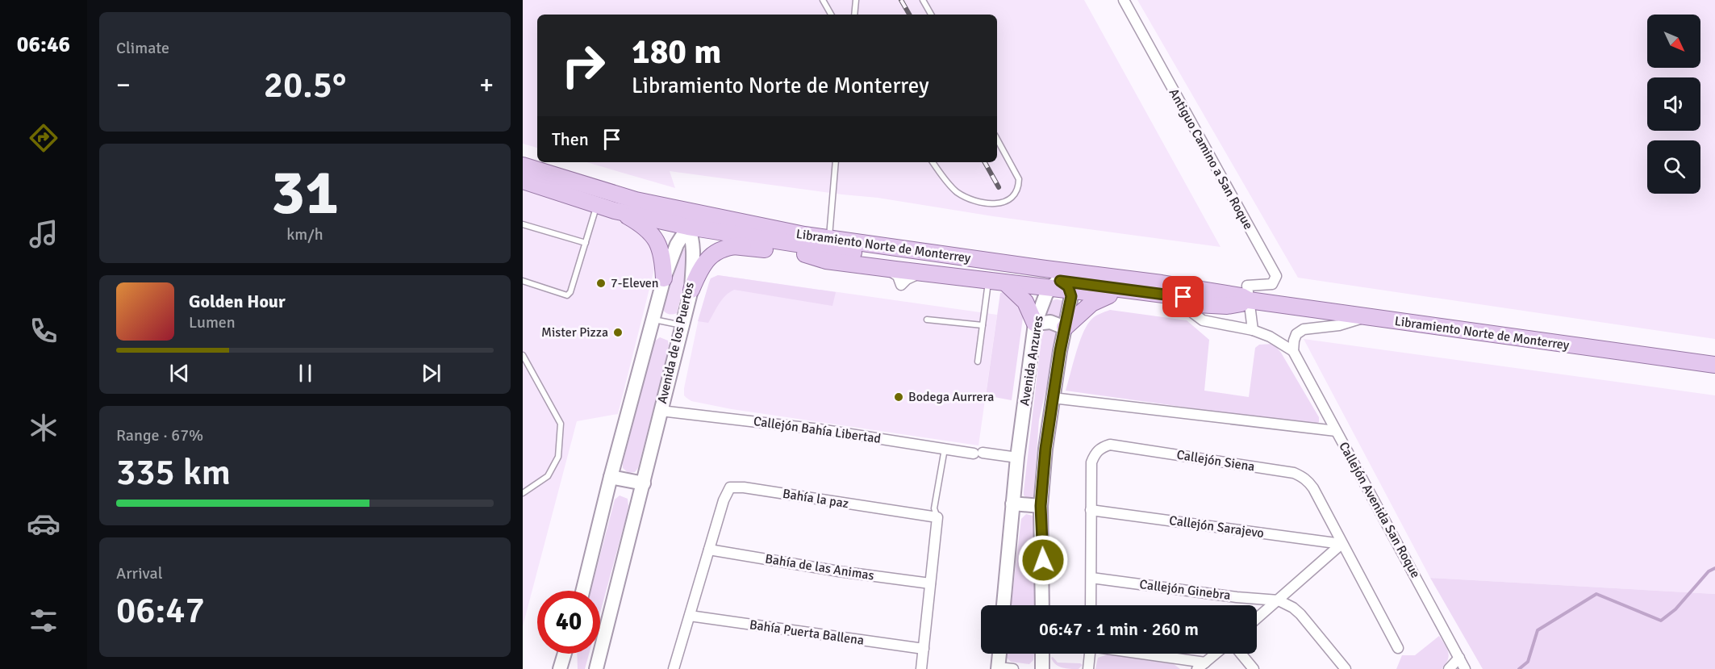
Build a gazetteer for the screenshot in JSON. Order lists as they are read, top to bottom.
{
  "streets": {
    "main road": ["Libramiento Norte de Monterrey"],
    "street": [
      "Antiguo Camino a San Roque",
      "Avenida de los Puertos",
      "Avenida Anzures",
      "Callejón Bahía Libertad",
      "Callejón Siena",
      "Bahía la paz",
      "Callejón Avenida San Roque",
      "Callejón Sarajevo",
      "Bahía de las Animas",
      "Callejón Ginebra",
      "Bahía Puerta Ballena"
    ]
  },
  "crossings": [
    ["Antiguo Camino a San Roque", "Libramiento Norte de Monterrey"],
    ["Libramiento Norte de Monterrey", "Avenida Anzures"],
    ["Avenida de los Puertos", "Callejón Bahía Libertad"],
    ["Avenida Anzures", "Callejón Bahía Libertad"],
    ["Callejón Siena", "Callejón Sarajevo"],
    ["Callejón Siena", "Callejón Ginebra"],
    ["Bahía la paz", "Bahía de las Animas"],
    ["Bahía la paz", "Bahía Puerta Ballena"]
  ],
  "places": ["7-Eleven", "Mister Pizza", "Bodega Aurrera"],
  "north": "bottom right",
  "page": {
    "tabs": "06:46",
    "tile": [
      "Climate",
      ["31", "km/h"],
      ["Range · 67%", "335 km"],
      ["Arrival", "06:47"]
    ],
    "turn": ["180 m", "Libramiento Norte de Monterrey"],
    "heat": ["−", "20.5°", "+"],
    "then": "Then",
    "song": ["Golden Hour", "Lumen"],
    "limit": "40",
    "trip": "06:47 · 1 min · 260 m"
  }
}
